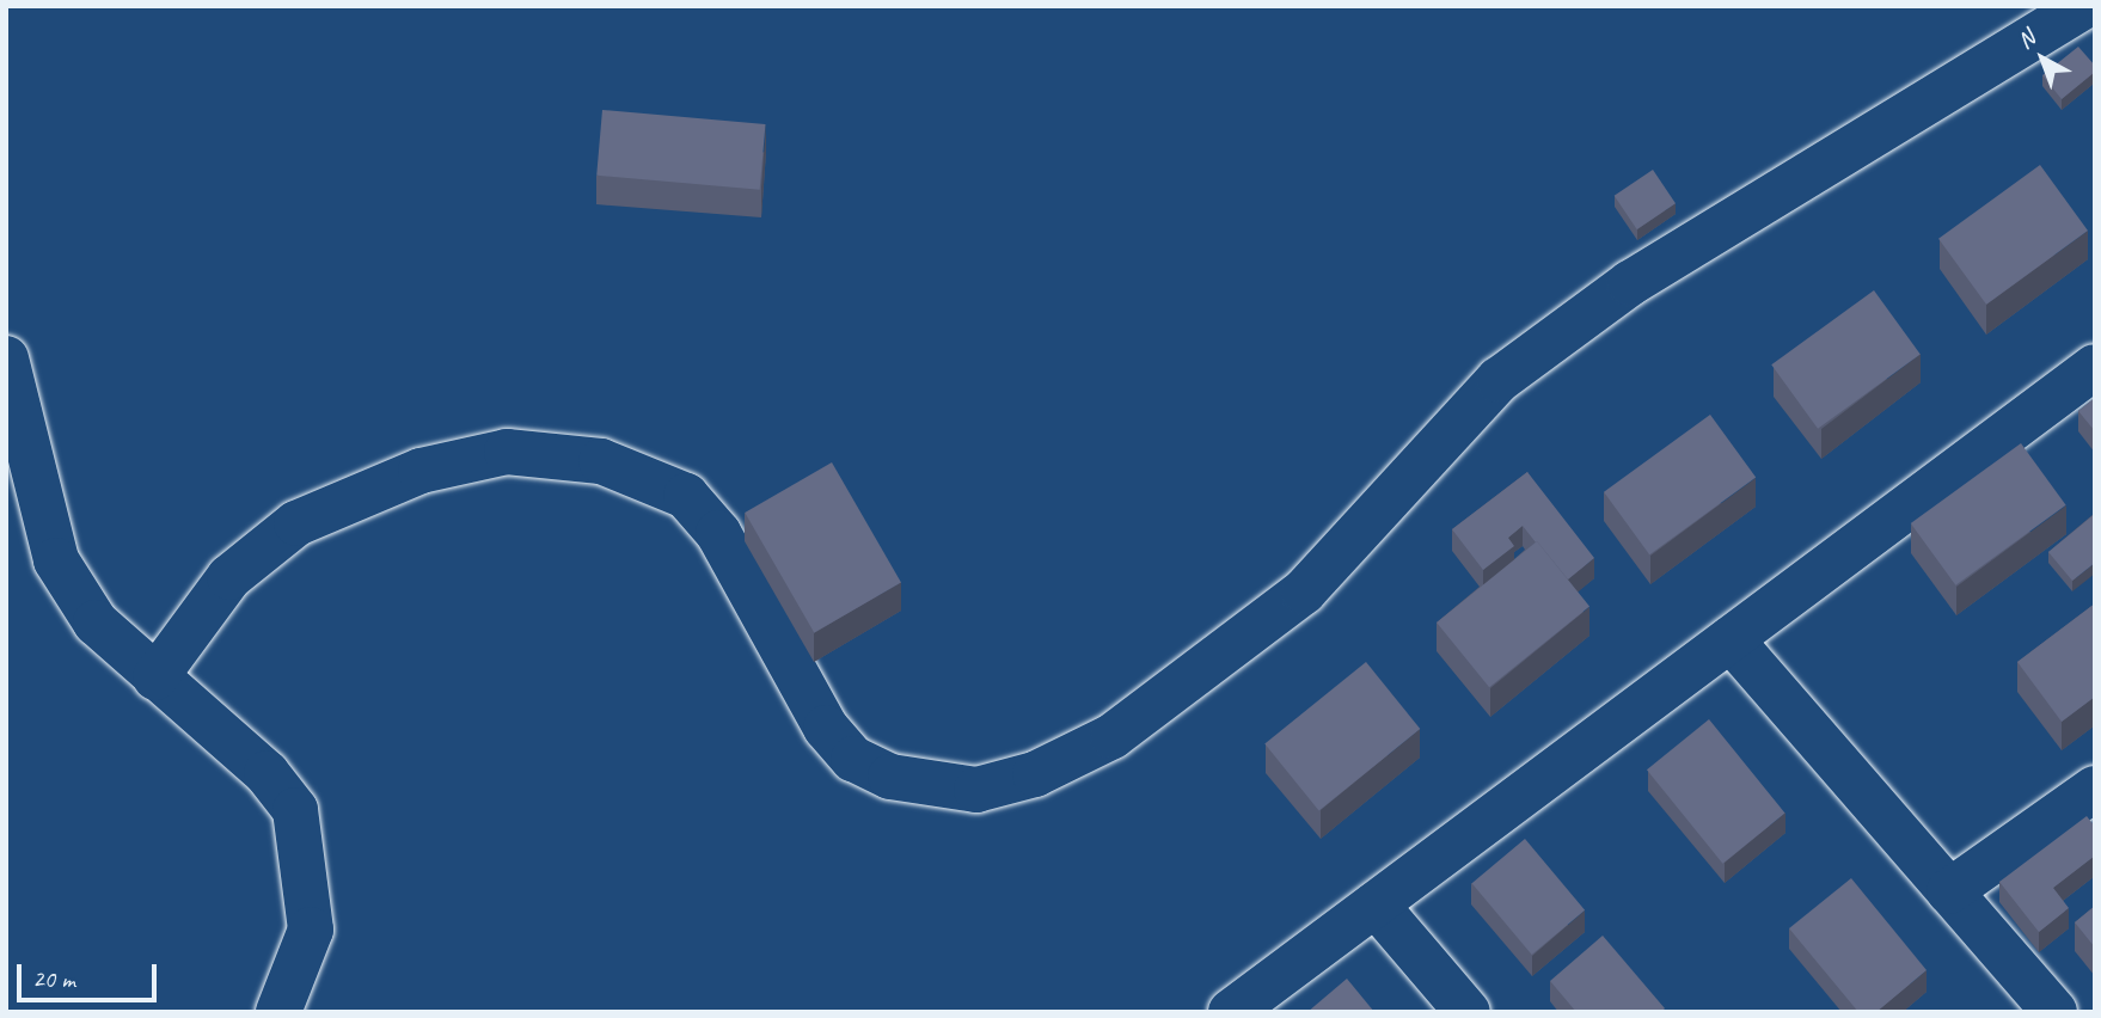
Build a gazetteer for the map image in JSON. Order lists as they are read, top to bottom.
{
  "scale_bar": "20 m",
  "north": "top left"
}
